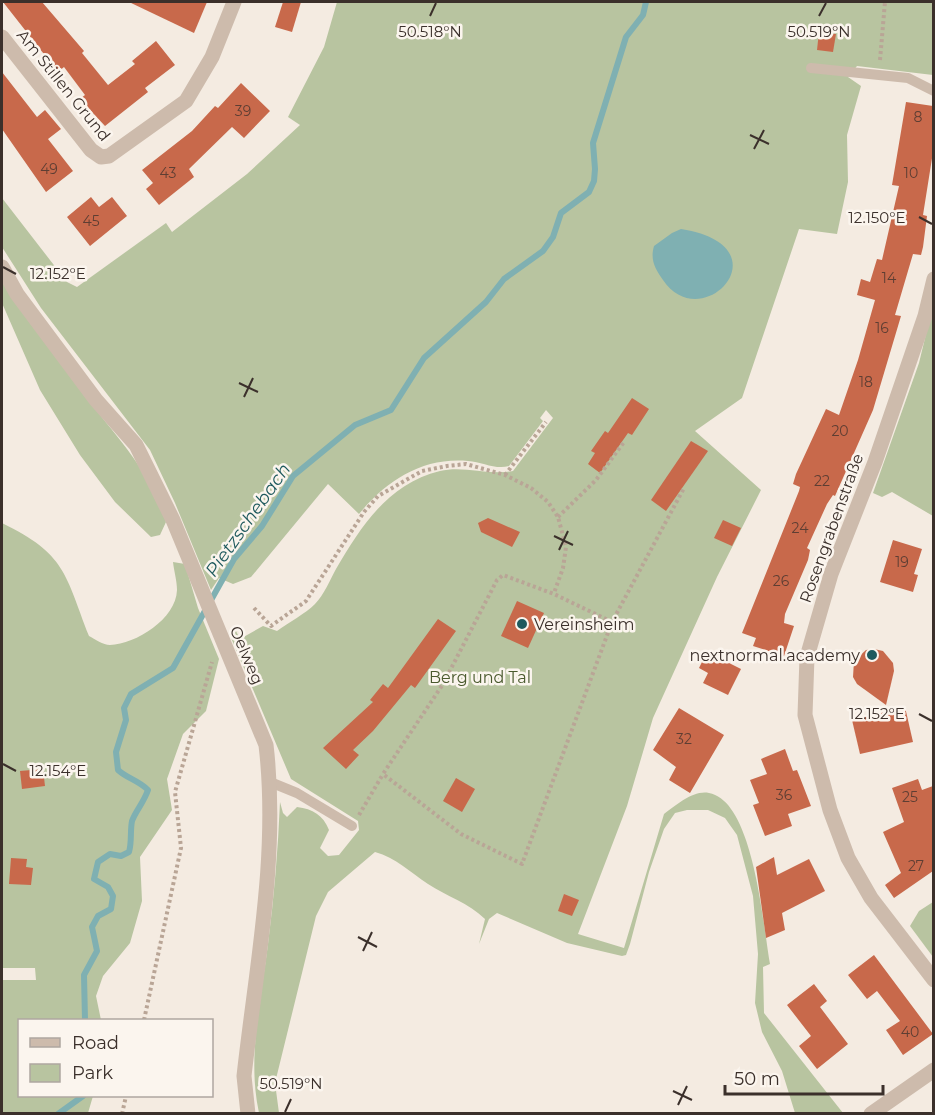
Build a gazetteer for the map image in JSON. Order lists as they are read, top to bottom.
{
  "streets": {
    "street": ["Am Stillen Grund", "Rosengrabenstraße", "Oelweg"]
  },
  "water": ["Pietzschebach"],
  "parks": ["Berg und Tal"],
  "places": ["Vereinsheim", "nextnormal.academy"],
  "house_numbers": [
    "39",
    "8",
    "49",
    "43",
    "10",
    "45",
    "14",
    "16",
    "18",
    "20",
    "22",
    "24",
    "19",
    "26",
    "32",
    "36",
    "25",
    "27",
    "40"
  ],
  "legend": ["Road", "Park"],
  "scale_bar": "50 m",
  "coordinates": [
    "50.518°N",
    "50.519°N",
    "12.150°E",
    "12.152°E",
    "12.154°E"
  ]
}
